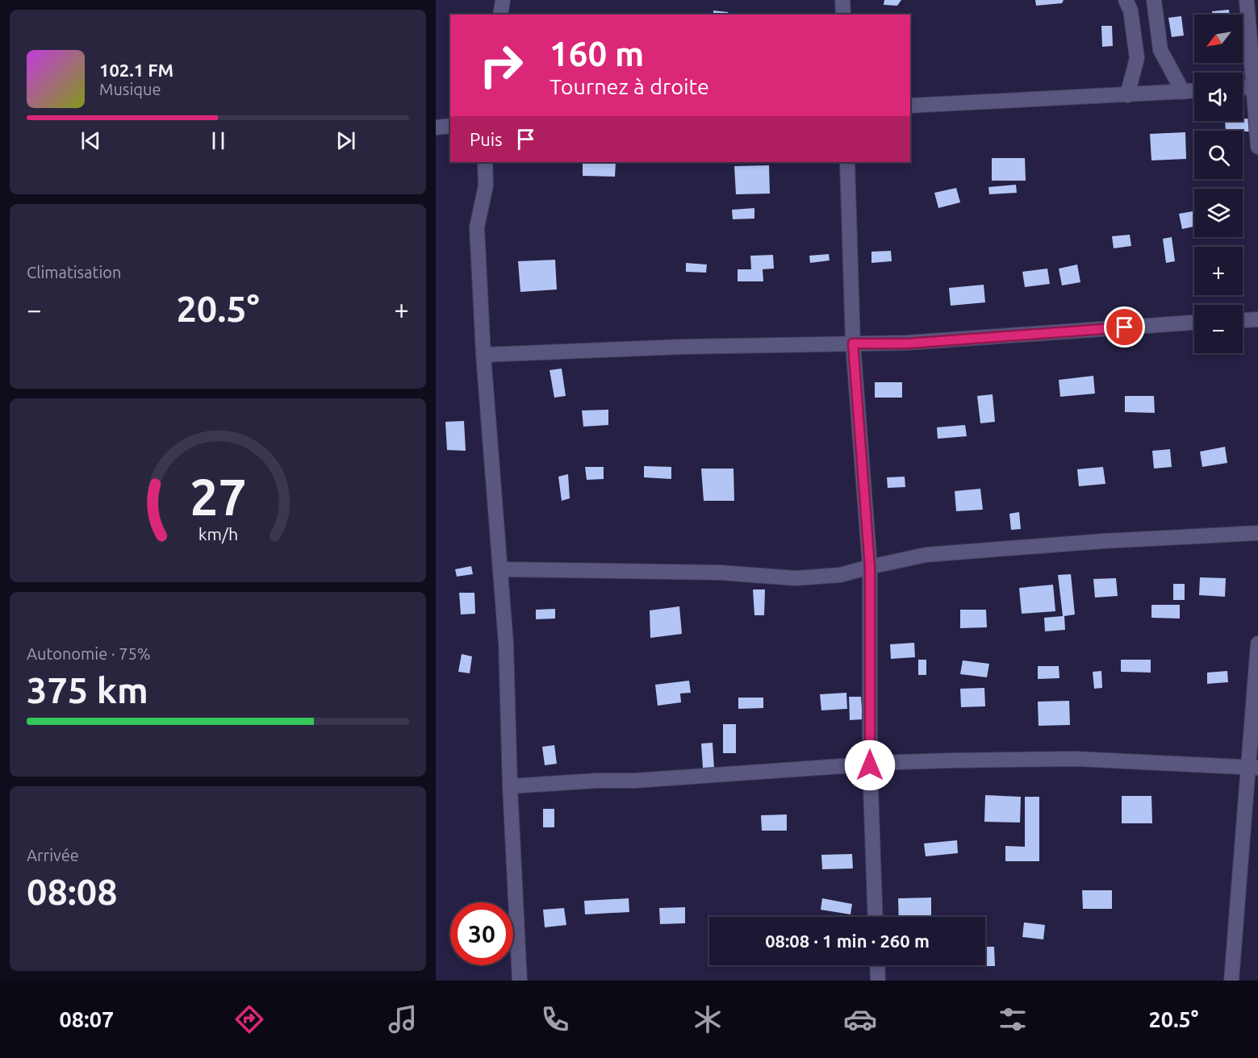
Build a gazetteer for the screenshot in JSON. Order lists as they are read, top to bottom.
{
  "north": "bottom left",
  "page": {
    "map_buttons": ["+", "−"],
    "turn": ["160 m", "Tournez à droite"],
    "song": ["102.1 FM", "Musique"],
    "then": "Puis",
    "tile": [
      "Climatisation",
      ["Autonomie · 75%", "375 km"],
      ["Arrivée", "08:08"]
    ],
    "heat": ["−", "20.5°", "+"],
    "limit": "30",
    "trip": "08:08 · 1 min · 260 m",
    "tabs": ["08:07", "20.5°"],
    "gauge": ["27", "km/h"]
  }
}
